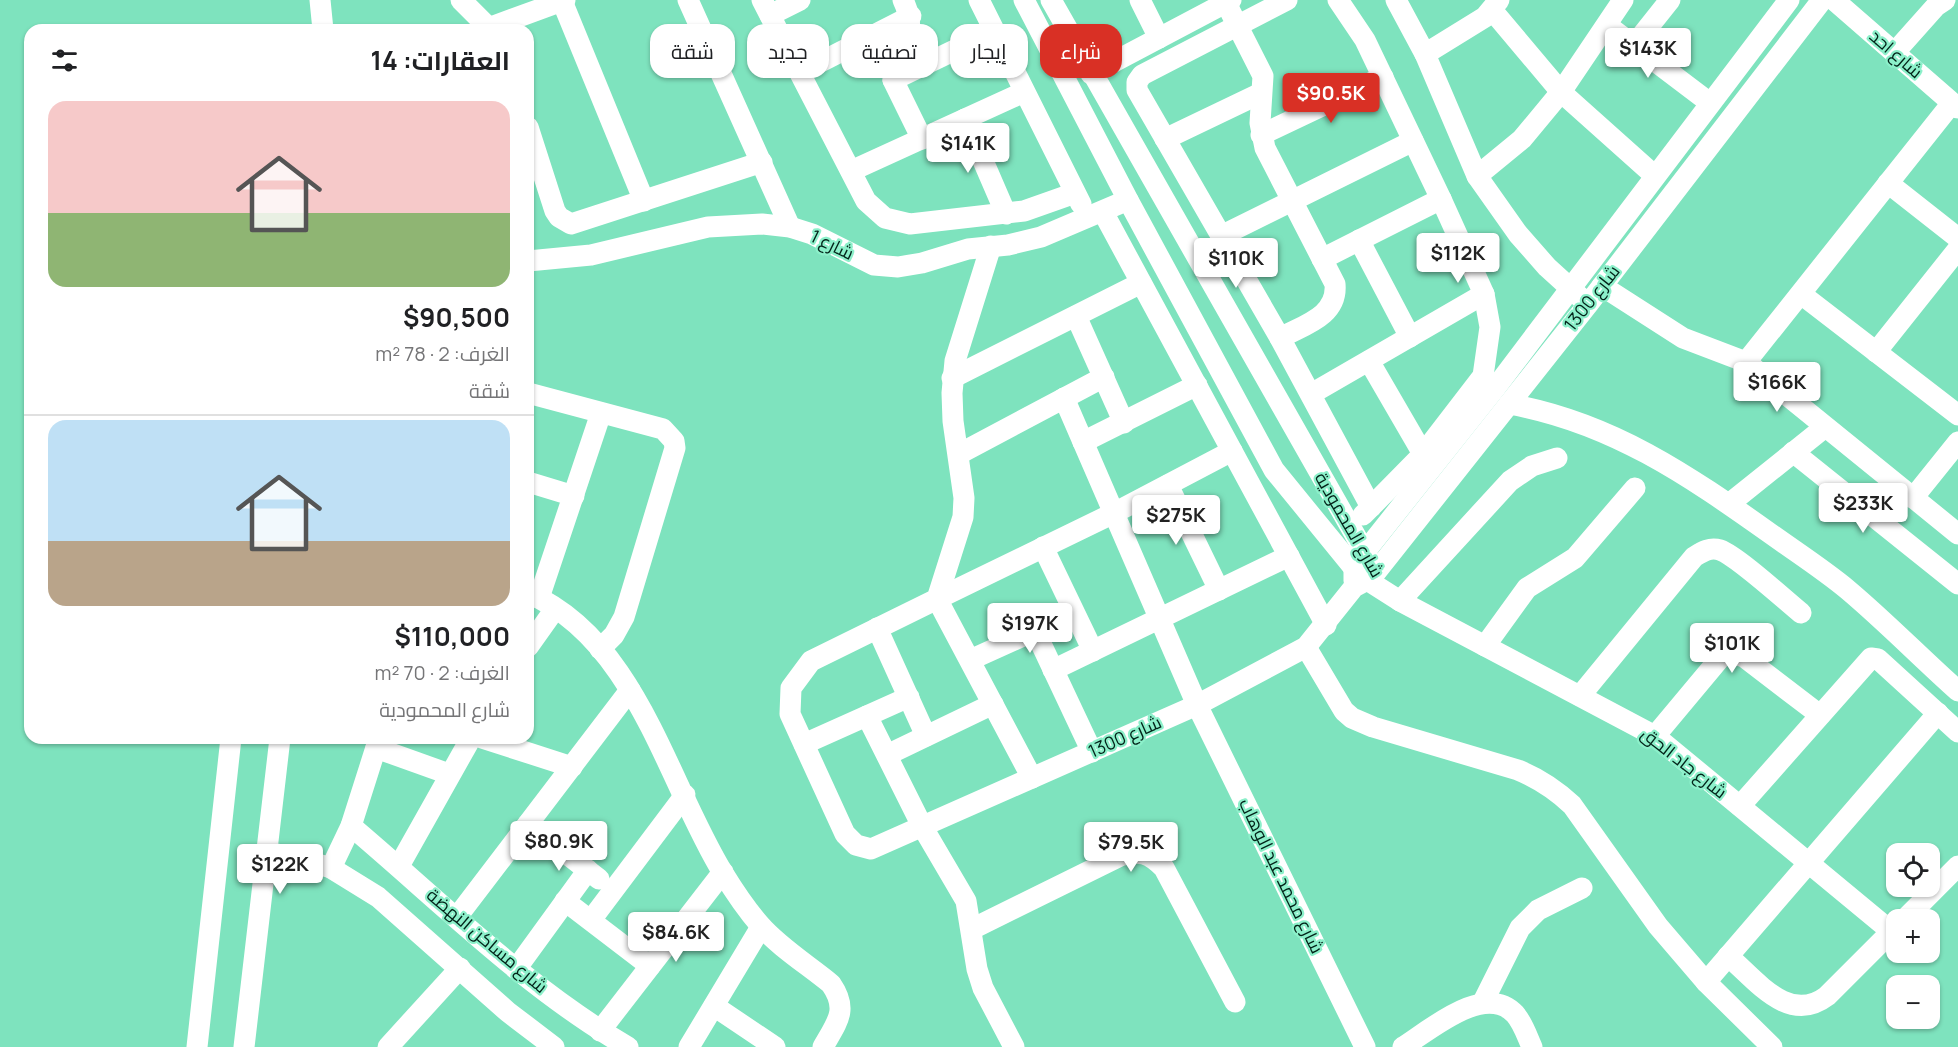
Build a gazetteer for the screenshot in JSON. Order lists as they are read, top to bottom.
{
  "streets": {
    "street": [
      "شارع احد",
      "شارع 1",
      "شارع 1300",
      "شارع المحمودية",
      "شارع جاد الحق",
      "شارع محمد عبد الوهاب",
      "شارع مساكن النهضة"
    ]
  },
  "crossings": [
    ["شارع 1", "شارع المحمودية"],
    ["شارع 1300", "شارع المحمودية"],
    ["شارع 1300", "شارع محمد عبد الوهاب"],
    ["شارع المحمودية", "شارع جاد الحق"]
  ],
  "page": {
    "chip": [
      "شراء",
      "إيجار",
      "تصفية",
      "جديد",
      "شقة"
    ],
    "heading": "العقارات: 14",
    "price": [
      "$143K",
      "$90.5K",
      "$141K",
      "$112K",
      "$110K",
      "$166K",
      "$233K",
      "$275K",
      "$197K",
      "$101K",
      "$80.9K",
      "$79.5K",
      "$122K",
      "$84.6K"
    ],
    "list": [
      {
        "name": "$90,500",
        "note": "الغرف: 2 · 78 m² · شقة"
      },
      {
        "name": "$110,000",
        "note": "الغرف: 2 · 70 m² · شارع المحمودية"
      }
    ],
    "map_buttons": ["+", "−"]
  }
}
